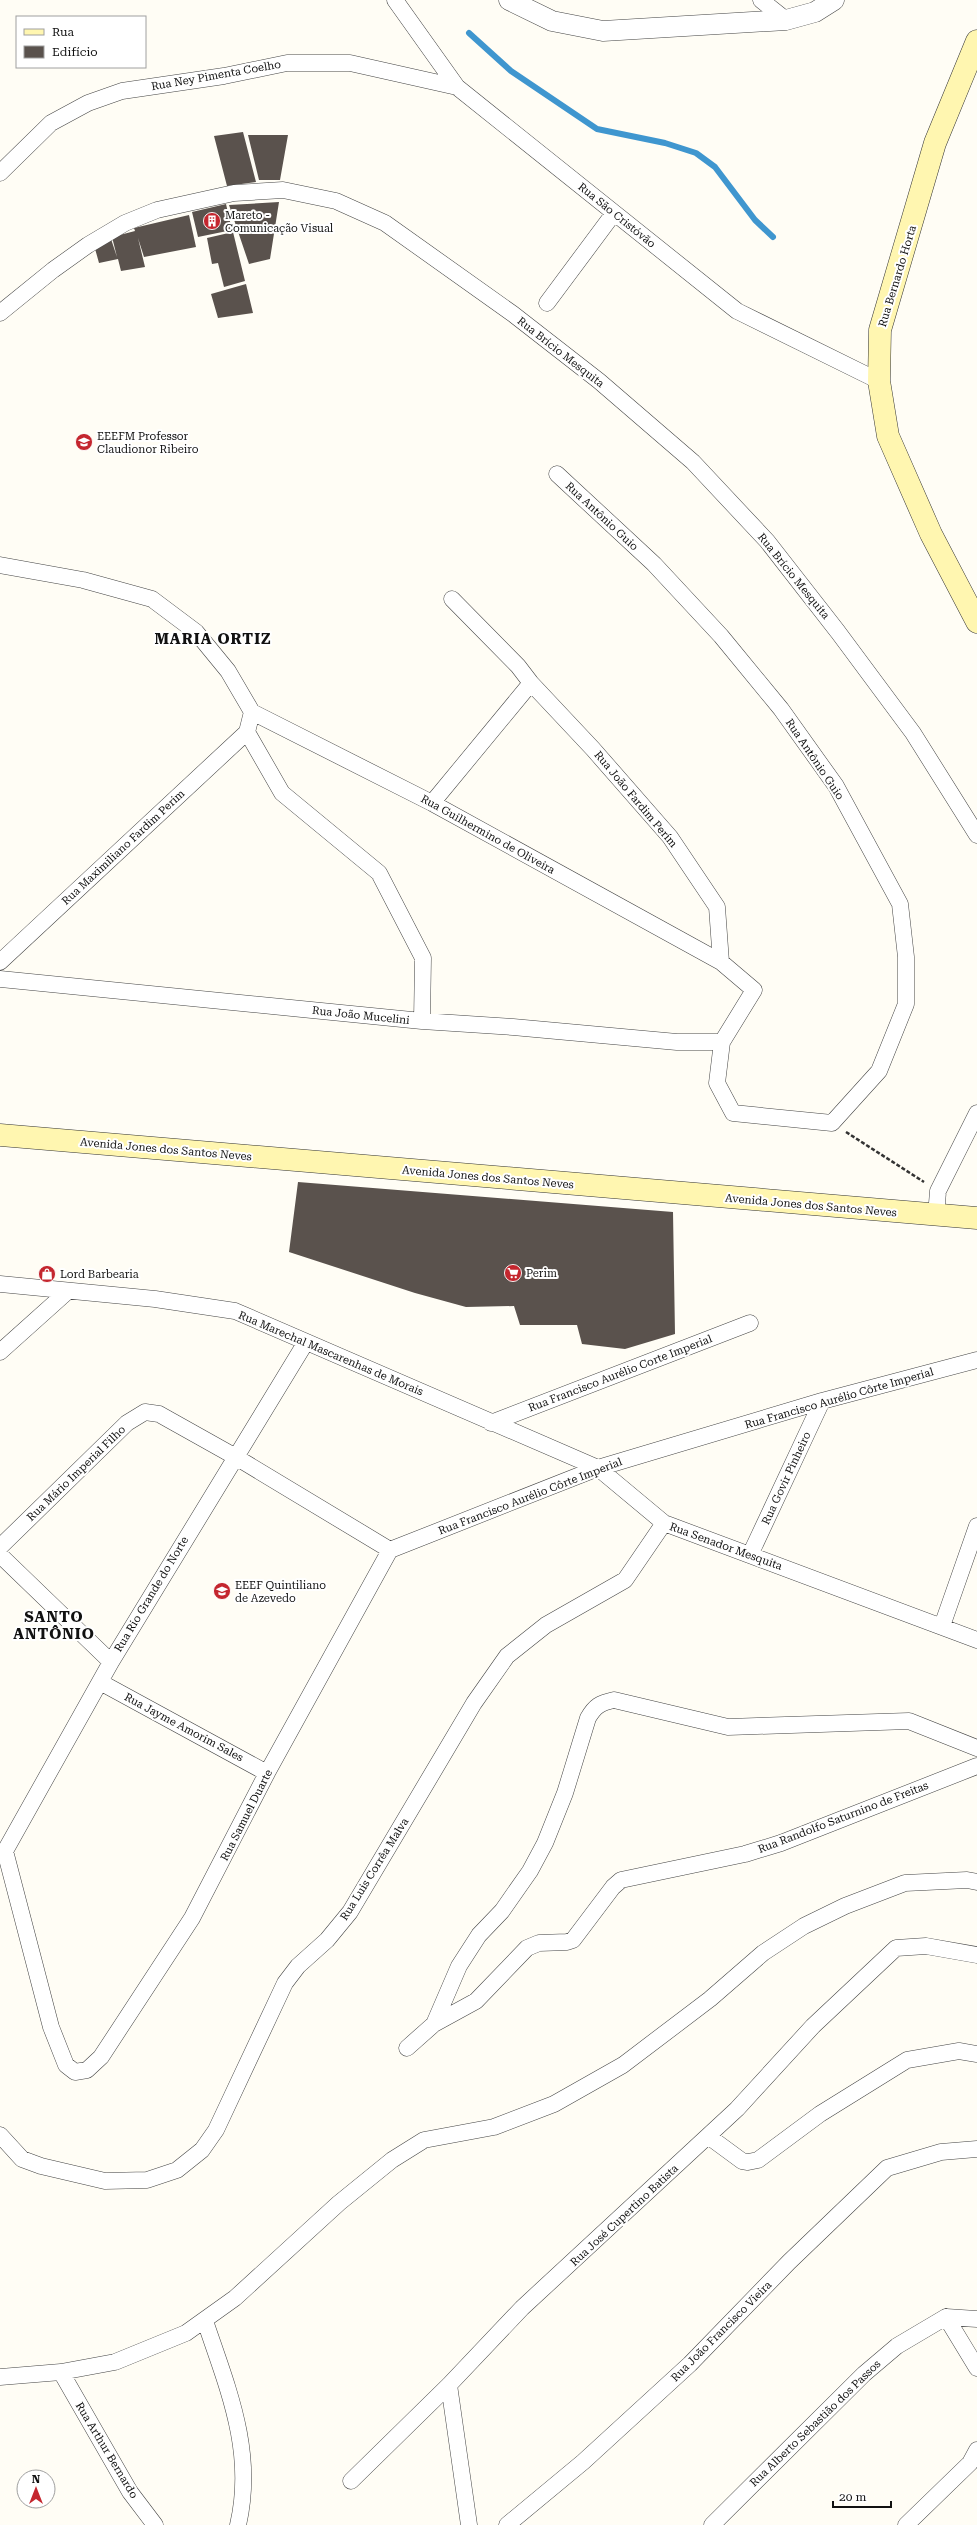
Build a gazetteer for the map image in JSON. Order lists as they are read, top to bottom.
{
  "streets": {
    "main road": ["Rua Bernardo Horta", "Avenida Jones dos Santos Neves"],
    "street": [
      "Rua Ney Pimenta Coelho",
      "Rua São Cristóvão",
      "Rua Brício Mesquita",
      "Rua Antônio Guio",
      "Rua João Fardim Perím",
      "Rua Guilhermino de Oliveira",
      "Rua Maximiliano Fardim Perim",
      "Rua João Mucelini",
      "Rua Marechal Mascarenhas de Morais",
      "Rua Francisco Aurélio Corte Imperial",
      "Rua Francisco Aurélio Côrte Imperial",
      "Rua Mário Imperial Filho",
      "Rua Govir Pinheiro",
      "Rua Senador Mesquita",
      "Rua Rio Grande do Norte",
      "Rua Jayme Amorim Sales",
      "Rua Samuel Duarte",
      "Rua Randolfo Saturnino de Freitas",
      "Rua Luis Corrêa Malva",
      "Rua José Cupertino Batista",
      "Rua João Francisco Vieira",
      "Rua Alberto Sebastião dos Passos",
      "Rua Arthur Bernardo"
    ]
  },
  "crossings": [
    ["Rua Ney Pimenta Coelho", "Rua São Cristóvão"],
    ["Rua São Cristóvão", "Rua Bernardo Horta"],
    ["Rua João Fardim Perím", "Rua Guilhermino de Oliveira"],
    ["Rua Marechal Mascarenhas de Morais", "Rua Francisco Aurélio Corte Imperial"],
    ["Rua Marechal Mascarenhas de Morais", "Rua Senador Mesquita"],
    ["Rua Marechal Mascarenhas de Morais", "Rua Rio Grande do Norte"],
    ["Rua Francisco Aurélio Corte Imperial", "Rua Senador Mesquita"],
    ["Rua Francisco Aurélio Côrte Imperial", "Rua Govir Pinheiro"],
    ["Rua Francisco Aurélio Côrte Imperial", "Rua Senador Mesquita"],
    ["Rua Francisco Aurélio Côrte Imperial", "Rua Samuel Duarte"],
    ["Rua Mário Imperial Filho", "Rua Rio Grande do Norte"],
    ["Rua Govir Pinheiro", "Rua Senador Mesquita"],
    ["Rua Senador Mesquita", "Rua Luis Corrêa Malva"],
    ["Rua Rio Grande do Norte", "Rua Jayme Amorim Sales"],
    ["Rua Rio Grande do Norte", "Rua Samuel Duarte"],
    ["Rua Jayme Amorim Sales", "Rua Samuel Duarte"]
  ],
  "districts": ["MARIA ORTIZ", "SANTO ANTÔNIO"],
  "places": {
    "building": ["Mareto - Comunicação Visual"],
    "school or university": ["EEEFM Professor Claudionor Ribeiro", "EEEF Quintiliano de Azevedo"],
    "supermarket": ["Perim"],
    "shop": ["Lord Barbearia"]
  },
  "legend": ["Rua", "Edifício"],
  "scale_bar": "20 m",
  "north": "top"
}
